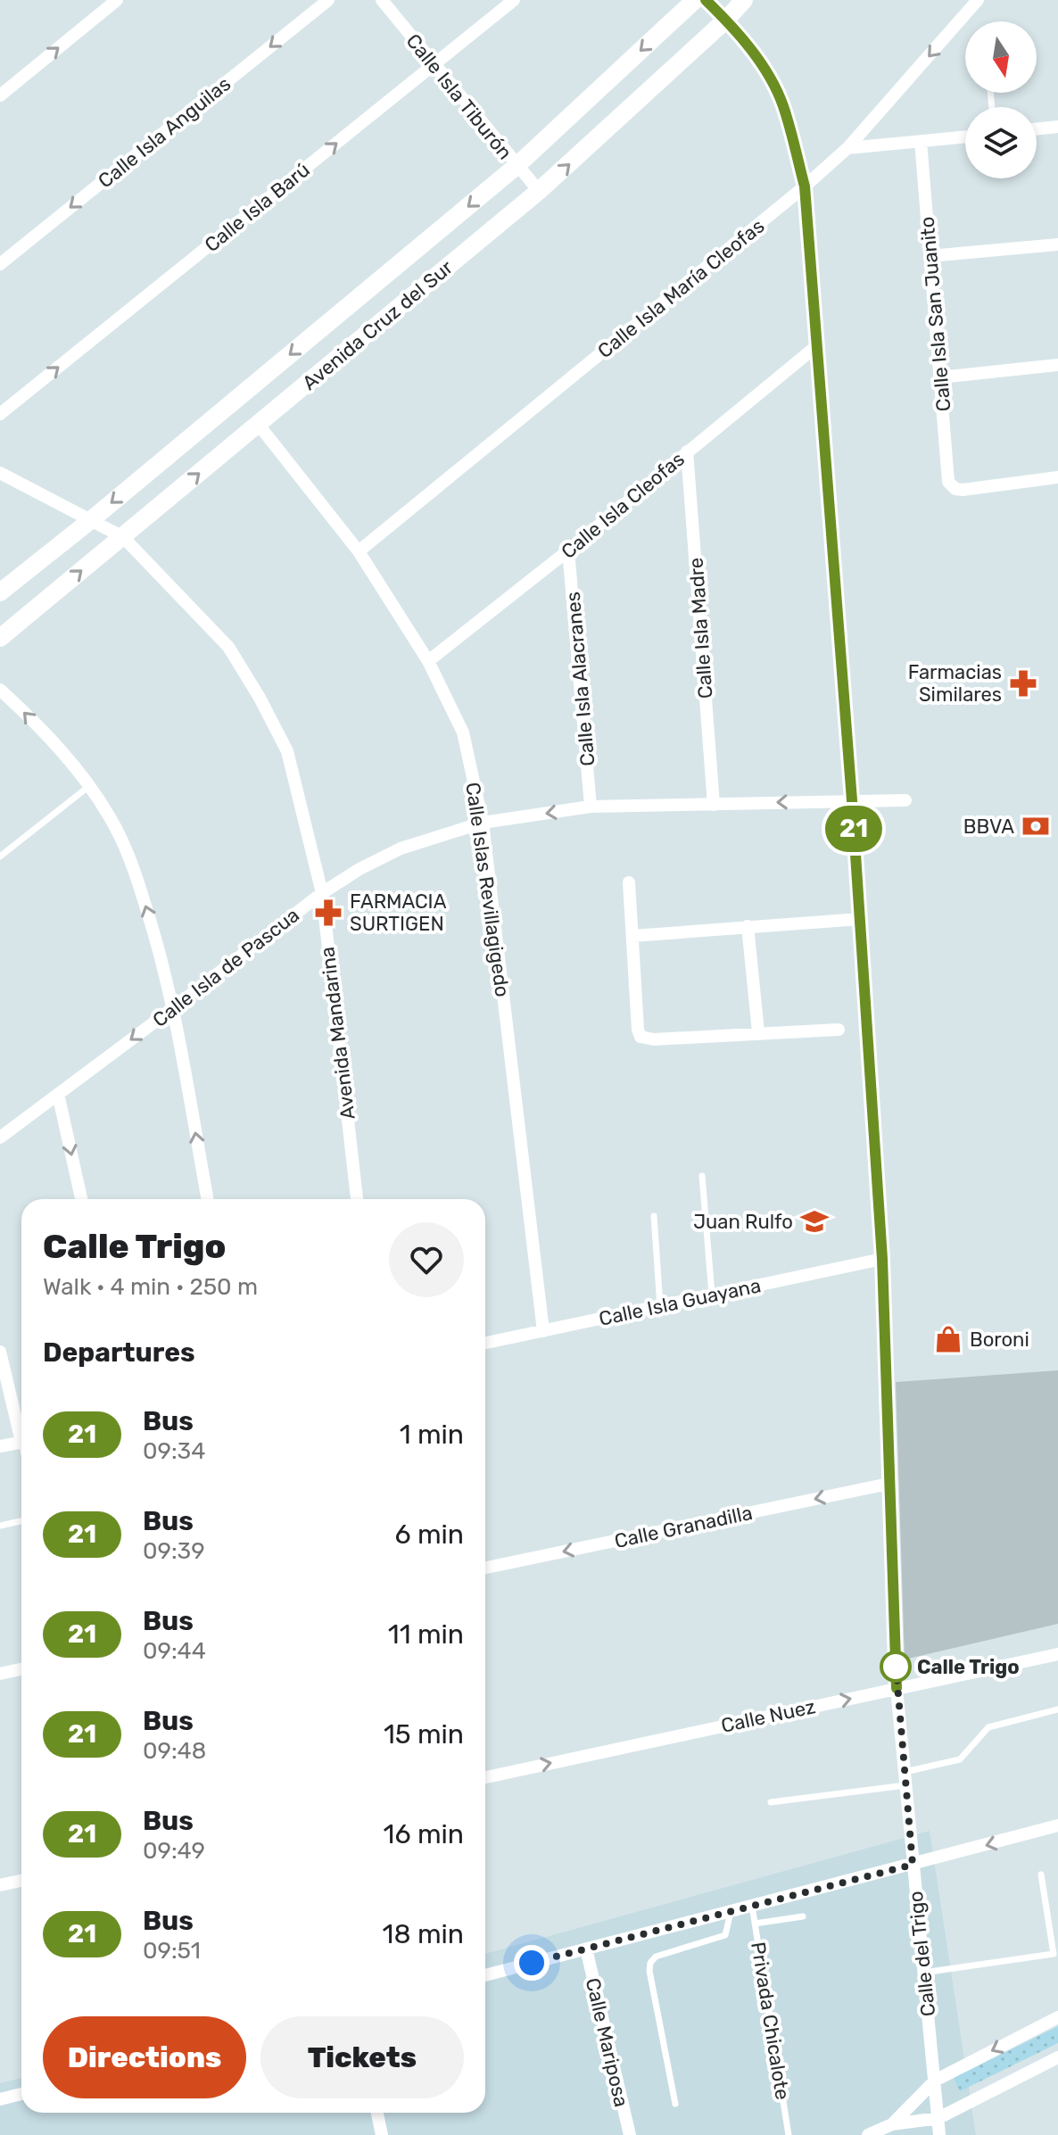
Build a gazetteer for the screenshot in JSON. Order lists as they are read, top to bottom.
{
  "streets": {
    "main road": ["Avenida Cruz del Sur"],
    "street": [
      "Calle Isla Tiburón",
      "Calle Isla Anguilas",
      "Calle Isla Barú",
      "Calle Isla María Cleofas",
      "Calle Isla San Juanito",
      "Calle Isla Cleofas",
      "Calle Isla Madre",
      "Calle Isla Alacranes",
      "Calle Islas Revillagigedo",
      "Calle Isla de Pascua",
      "Avenida Mandarina",
      "Calle Isla Guayana",
      "Calle Granadilla",
      "Calle Nuez",
      "Calle del Trigo",
      "Calle Mariposa"
    ],
    "lane": ["Privada Chicalote"]
  },
  "crossings": [
    ["Calle Isla Tiburón", "Calle Isla Barú"],
    ["Calle Isla Tiburón", "Avenida Cruz del Sur"],
    ["Calle Isla María Cleofas", "Calle Islas Revillagigedo"],
    ["Calle Isla María Cleofas", "Calle del Trigo"],
    ["Avenida Cruz del Sur", "Calle Islas Revillagigedo"],
    ["Avenida Cruz del Sur", "Avenida Mandarina"],
    ["Avenida Cruz del Sur", "Calle del Trigo"],
    ["Calle Isla Cleofas", "Calle Isla Madre"],
    ["Calle Isla Cleofas", "Calle Isla Alacranes"],
    ["Calle Isla Cleofas", "Calle Islas Revillagigedo"],
    ["Calle Isla Cleofas", "Calle del Trigo"],
    ["Calle Isla Madre", "Calle Isla de Pascua"],
    ["Calle Isla Alacranes", "Calle Isla de Pascua"],
    ["Calle Islas Revillagigedo", "Calle Isla de Pascua"],
    ["Calle Islas Revillagigedo", "Calle Isla Guayana"],
    ["Calle Isla de Pascua", "Avenida Mandarina"],
    ["Calle Isla de Pascua", "Calle del Trigo"],
    ["Calle Isla Guayana", "Calle del Trigo"],
    ["Calle Granadilla", "Calle del Trigo"],
    ["Calle Nuez", "Calle del Trigo"]
  ],
  "one_way": [
    "Calle Isla Anguilas",
    "Calle Isla Barú",
    "Calle Isla de Pascua",
    "Calle Granadilla",
    "Calle Nuez"
  ],
  "places": {
    "pharmacy": ["Farmacias Similares", "FARMACIA SURTIGEN"],
    "bank": ["BBVA"],
    "school or university": ["Juan Rulfo"],
    "shop": ["Boroni"],
    "other": ["Calle Trigo"]
  },
  "lines": ["bus line 21"],
  "north": "bottom",
  "page": {
    "on_map": "21",
    "heading": [
      ["Calle Trigo", "Walk · 4 min · 250 m"],
      "Departures"
    ],
    "list": [
      {
        "mark": "21",
        "name": "Bus",
        "note": "09:34",
        "value": "1 min"
      },
      {
        "mark": "21",
        "name": "Bus",
        "note": "09:39",
        "value": "6 min"
      },
      {
        "mark": "21",
        "name": "Bus",
        "note": "09:44",
        "value": "11 min"
      },
      {
        "mark": "21",
        "name": "Bus",
        "note": "09:48",
        "value": "15 min"
      },
      {
        "mark": "21",
        "name": "Bus",
        "note": "09:49",
        "value": "16 min"
      },
      {
        "mark": "21",
        "name": "Bus",
        "note": "09:51",
        "value": "18 min"
      }
    ],
    "buttons": ["Directions", "Tickets"]
  }
}
